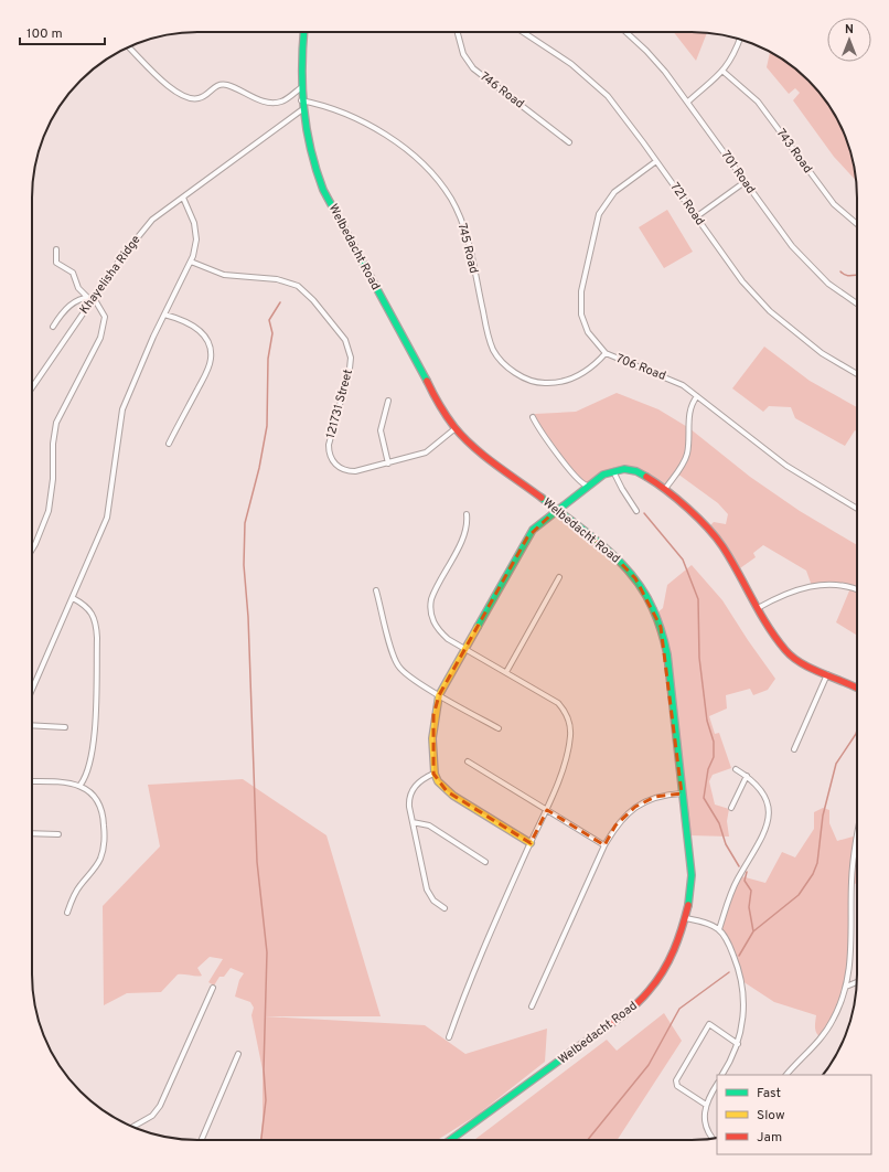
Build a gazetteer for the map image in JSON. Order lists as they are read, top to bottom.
{
  "streets": {
    "street": [
      "746 Road",
      "743 Road",
      "701 Road",
      "721 Road",
      "Welbedacht Road",
      "745 Road",
      "Khayelisha Ridge",
      "706 Road",
      "121731 Street"
    ]
  },
  "crossings": [
    ["721 Road", "706 Road"],
    ["Welbedacht Road", "745 Road"],
    ["Welbedacht Road", "Khayelisha Ridge"],
    ["Welbedacht Road", "121731 Street"],
    ["745 Road", "706 Road"]
  ],
  "legend": ["Fast", "Slow", "Jam"],
  "scale_bar": "100 m",
  "north": "top"
}
